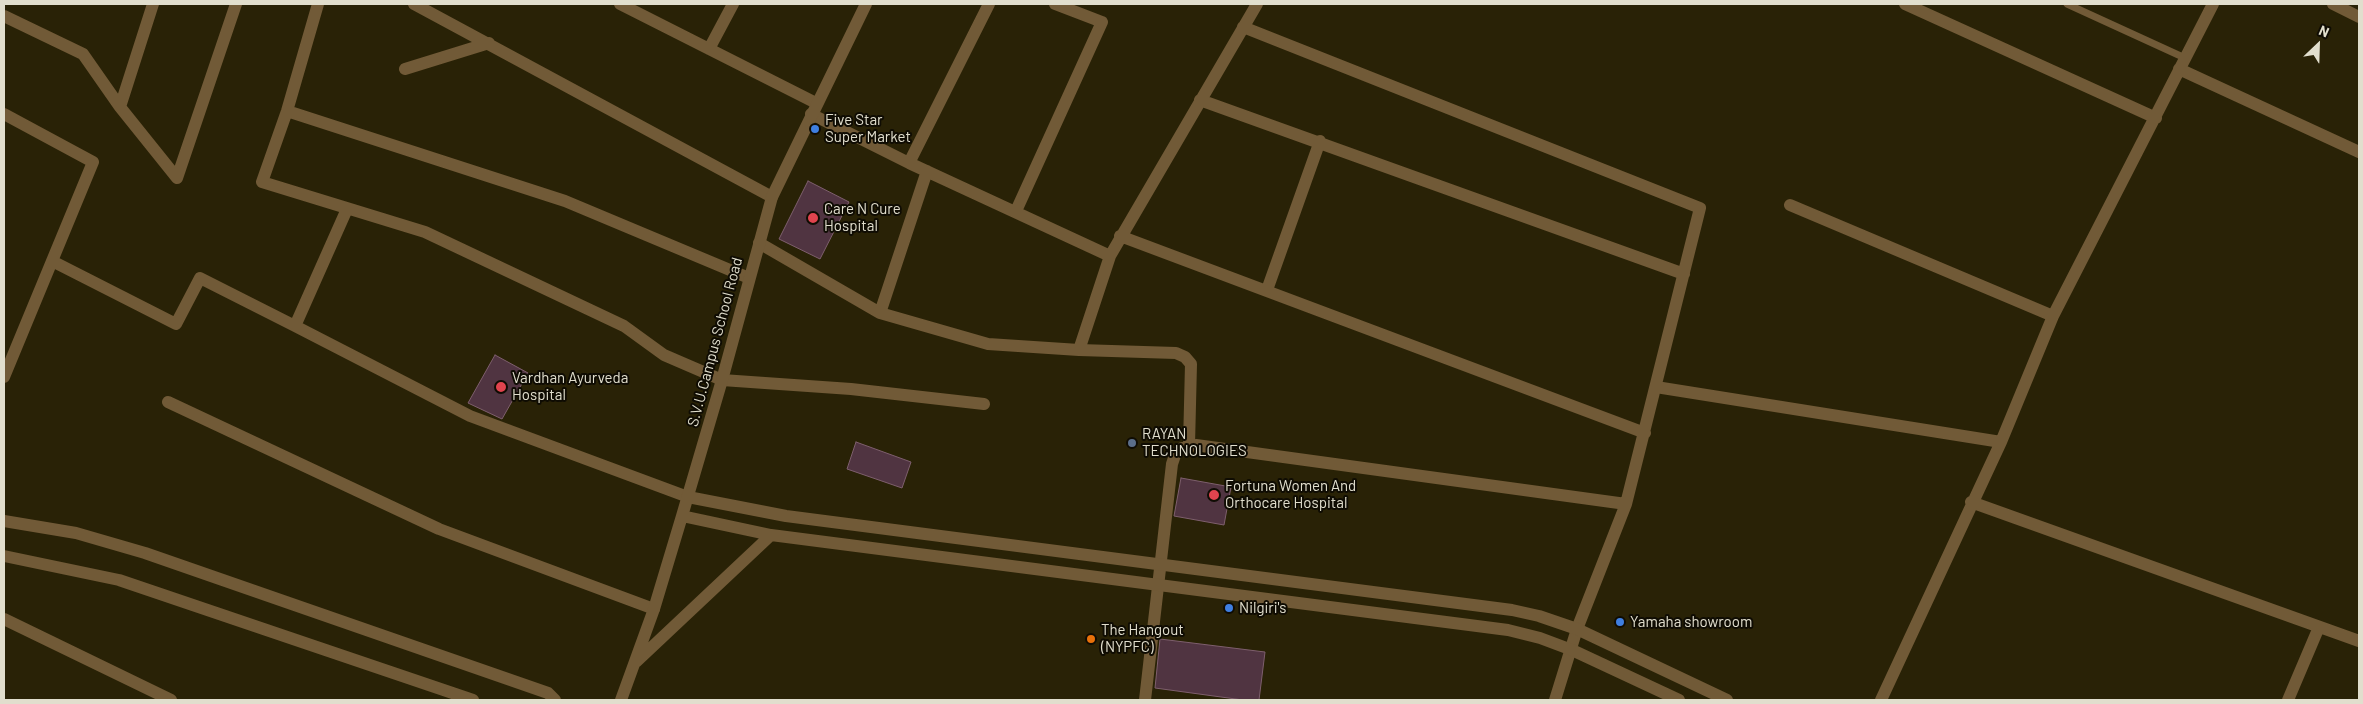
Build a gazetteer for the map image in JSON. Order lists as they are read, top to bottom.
{
  "streets": {
    "street": ["S.V.U.Campus School Road"]
  },
  "places": [
    "Five Star Super Market",
    "Care N Cure Hospital",
    "Vardhan Ayurveda Hospital",
    "RAYAN TECHNOLOGIES",
    "Fortuna Women And Orthocare Hospital",
    "Nilgiri's",
    "Yamaha showroom",
    "The Hangout (NYPFC)"
  ],
  "north": "top right"
}
